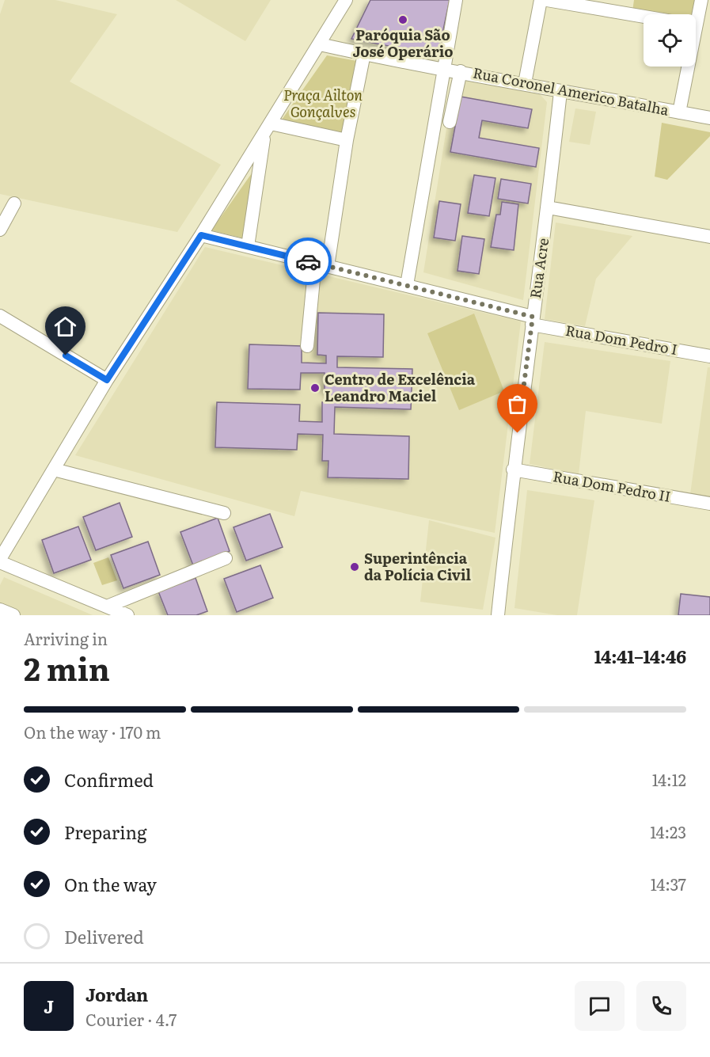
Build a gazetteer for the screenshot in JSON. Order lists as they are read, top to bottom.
{
  "streets": {
    "street": [
      "Rua Coronel Americo Batalha",
      "Rua Acre",
      "Rua Dom Pedro I",
      "Rua Dom Pedro II"
    ]
  },
  "crossings": [
    ["Rua Coronel Americo Batalha", "Rua Acre"],
    ["Rua Acre", "Rua Dom Pedro I"],
    ["Rua Acre", "Rua Dom Pedro II"]
  ],
  "parks": ["Praça Ailton Gonçalves"],
  "places": ["Paróquia São José Operário", "Centro de Excelência Leandro Maciel", "Superintência da Polícia Civil"],
  "page": {
    "heading": ["2 min", "Arriving in", "14:41–14:46"],
    "panel": ["Jordan", "Courier · 4.7"],
    "bar": "On the way · 170 m",
    "list": [
      ["Confirmed", "14:12"],
      ["Preparing", "14:23"],
      ["On the way", "14:37"],
      "Delivered"
    ],
    "round": "J"
  }
}
